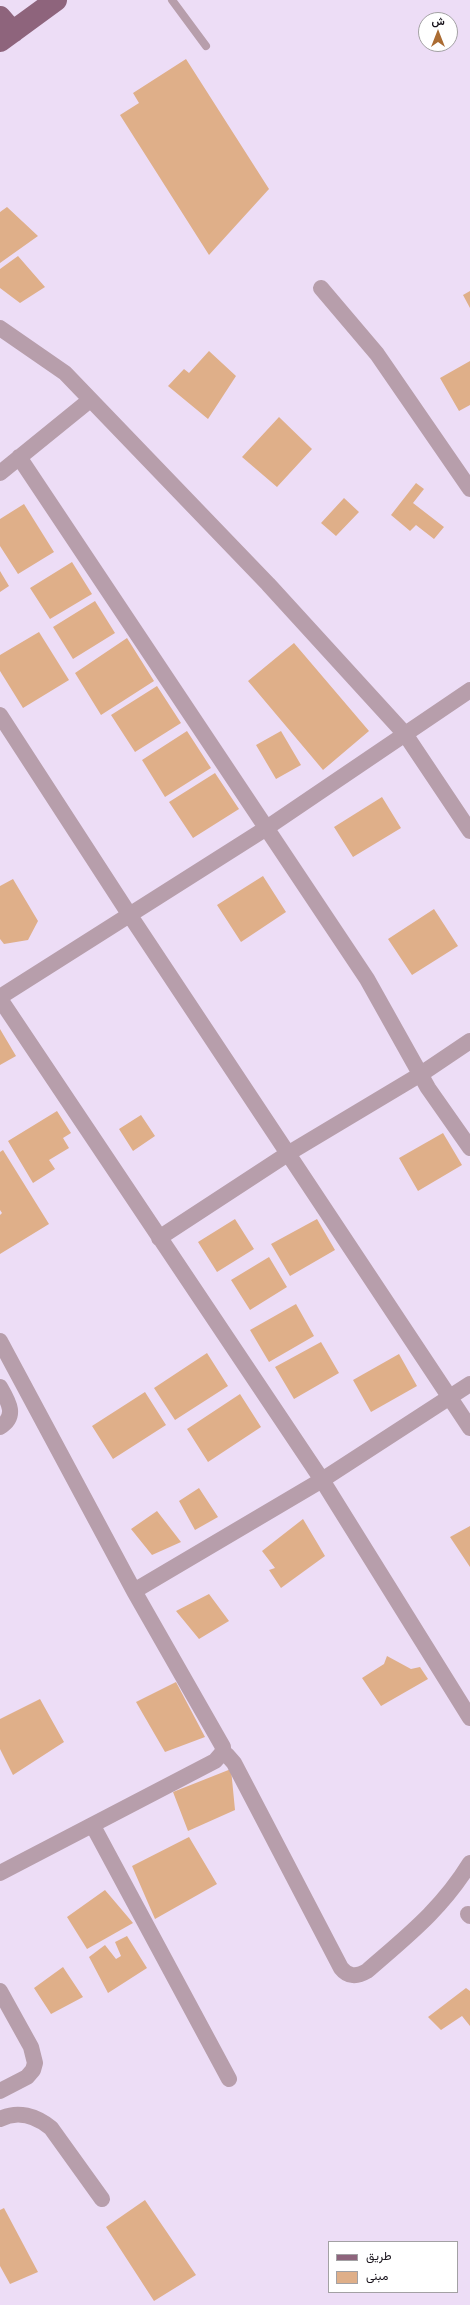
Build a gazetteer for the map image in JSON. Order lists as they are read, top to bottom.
{
  "legend": ["طريق", "مبنى"],
  "north": "top"
}
